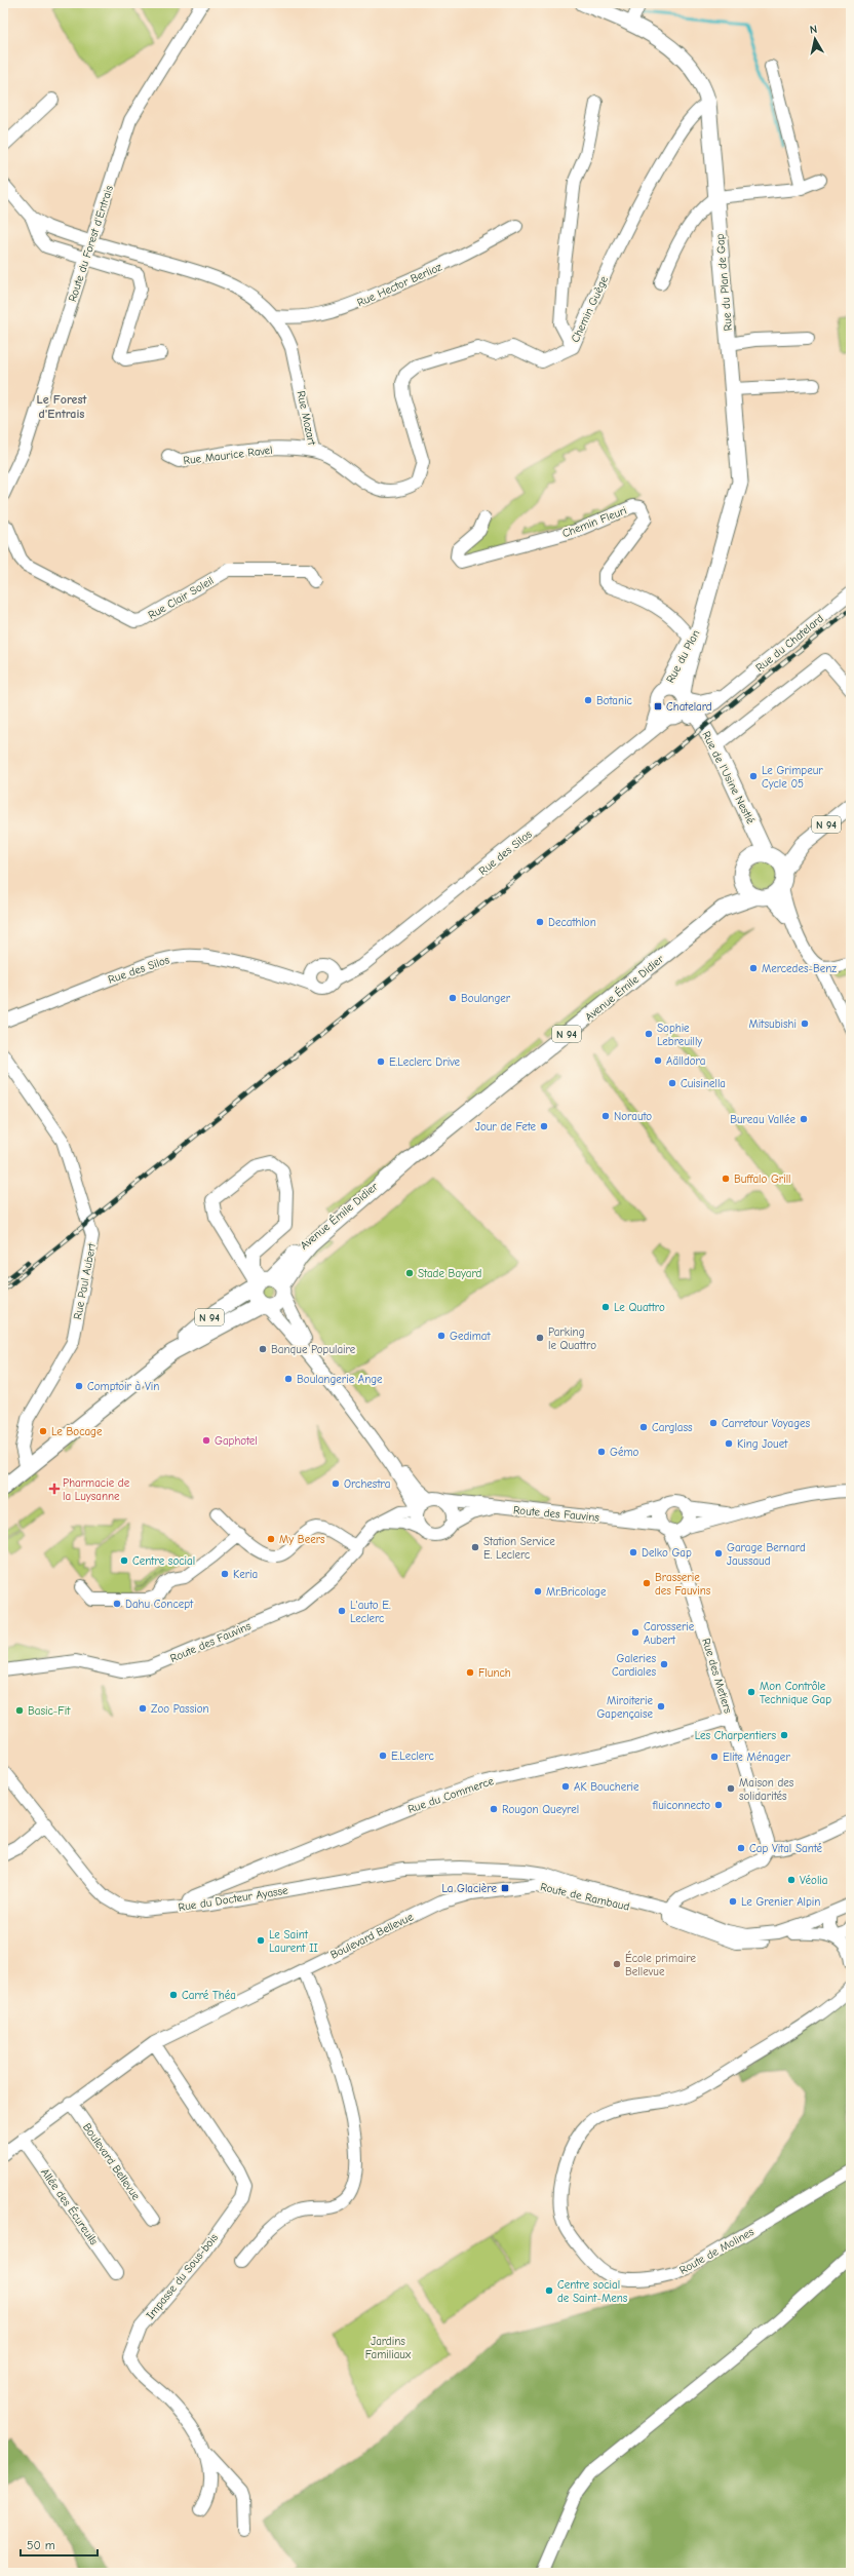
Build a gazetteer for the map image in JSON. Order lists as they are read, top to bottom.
{
  "streets": {
    "main road": [
      "Rue du Plan de Gap",
      "Rue du Plan",
      "Rue de l'Usine Nestlé",
      "N 94",
      "Avenue Émile Didier"
    ],
    "street": [
      "Route du Forest d'Entrais",
      "Rue Hector Berlioz",
      "Chemin Guège",
      "Rue Mozart",
      "Rue Maurice Ravel",
      "Chemin Fleuri",
      "Rue Clair Soleil",
      "Rue du Chatelard",
      "Rue des Silos",
      "Rue Paul Aubert",
      "Route des Fauvins",
      "Rue des Metiers",
      "Rue du Commerce",
      "Route de Rambaud",
      "Rue du Docteur Ayasse",
      "Boulevard Bellevue",
      "Allée des Écureuils",
      "Route de Molines",
      "Impasse du Sous-bois"
    ]
  },
  "crossings": [
    ["Route du Forest d'Entrais", "Rue Mozart"],
    ["Rue du Plan de Gap", "Chemin Guège"],
    ["Rue du Plan de Gap", "Rue du Plan"],
    ["Rue Hector Berlioz", "Rue Mozart"],
    ["Chemin Guège", "Rue Mozart"],
    ["Rue Mozart", "Rue Maurice Ravel"],
    ["Chemin Fleuri", "Rue du Plan"],
    ["Rue du Chatelard", "Rue du Plan"],
    ["Rue du Chatelard", "Rue de l'Usine Nestlé"],
    ["Rue du Chatelard", "Rue des Silos"],
    ["Rue du Plan", "Rue de l'Usine Nestlé"],
    ["Rue du Plan", "Rue des Silos"],
    ["Rue de l'Usine Nestlé", "N 94"],
    ["Rue de l'Usine Nestlé", "Rue des Silos"],
    ["Rue de l'Usine Nestlé", "Avenue Émile Didier"],
    ["N 94", "Avenue Émile Didier"],
    ["Avenue Émile Didier", "Rue Paul Aubert"],
    ["Route des Fauvins", "Rue des Metiers"],
    ["Rue des Metiers", "Rue du Commerce"],
    ["Rue du Commerce", "Rue du Docteur Ayasse"],
    ["Route de Rambaud", "Rue du Docteur Ayasse"],
    ["Route de Rambaud", "Boulevard Bellevue"],
    ["Boulevard Bellevue", "Allée des Écureuils"],
    ["Boulevard Bellevue", "Impasse du Sous-bois"]
  ],
  "districts": ["Le Forest d'Entrais"],
  "parks": ["Jardins Familiaux"],
  "places": {
    "other": [
      "Botanic",
      "Le Grimpeur Cycle 05",
      "Decathlon",
      "Mercedes-Benz",
      "Boulanger",
      "Mitsubishi",
      "Sophie Lebreuilly",
      "Aälldora",
      "E.Leclerc Drive",
      "Cuisinella",
      "Norauto",
      "Bureau Vallée",
      "Jour de Fete",
      "Buffalo Grill",
      "Stade Bayard",
      "Le Quattro",
      "Gedimat",
      "Parking le Quattro",
      "Banque Populaire",
      "Boulangerie Ange",
      "Comptoir à Vin",
      "Carretour Voyages",
      "Carglass",
      "Le Bocage",
      "Gaphotel",
      "King Jouet",
      "Gémo",
      "Orchestra",
      "My Beers",
      "Station Service E. Leclerc",
      "Delko Gap",
      "Garage Bernard Jaussaud",
      "Centre social",
      "Keria",
      "Brasserie des Fauvins",
      "Mr.Bricolage",
      "Dahu Concept",
      "L'auto E. Leclerc",
      "Carosserie Aubert",
      "Galeries Cardiales",
      "Flunch",
      "Mon Contrôle Technique Gap",
      "Miroiterie Gapençaise",
      "Zoo Passion",
      "Basic-Fit",
      "Les Charpentiers",
      "E.Leclerc",
      "Elite Ménager",
      "AK Boucherie",
      "Maison des solidarités",
      "fluiconnecto",
      "Rougon Queyrel",
      "Cap Vital Santé",
      "Véolia",
      "Le Grenier Alpin",
      "Le Saint Laurent II",
      "École primaire Bellevue",
      "Carré Théa",
      "Centre social de Saint-Mens"
    ],
    "transit": ["Chatelard", "La Glacière"],
    "health": ["Pharmacie de la Luysanne"]
  },
  "scale_bar": "50 m",
  "north": "top"
}
